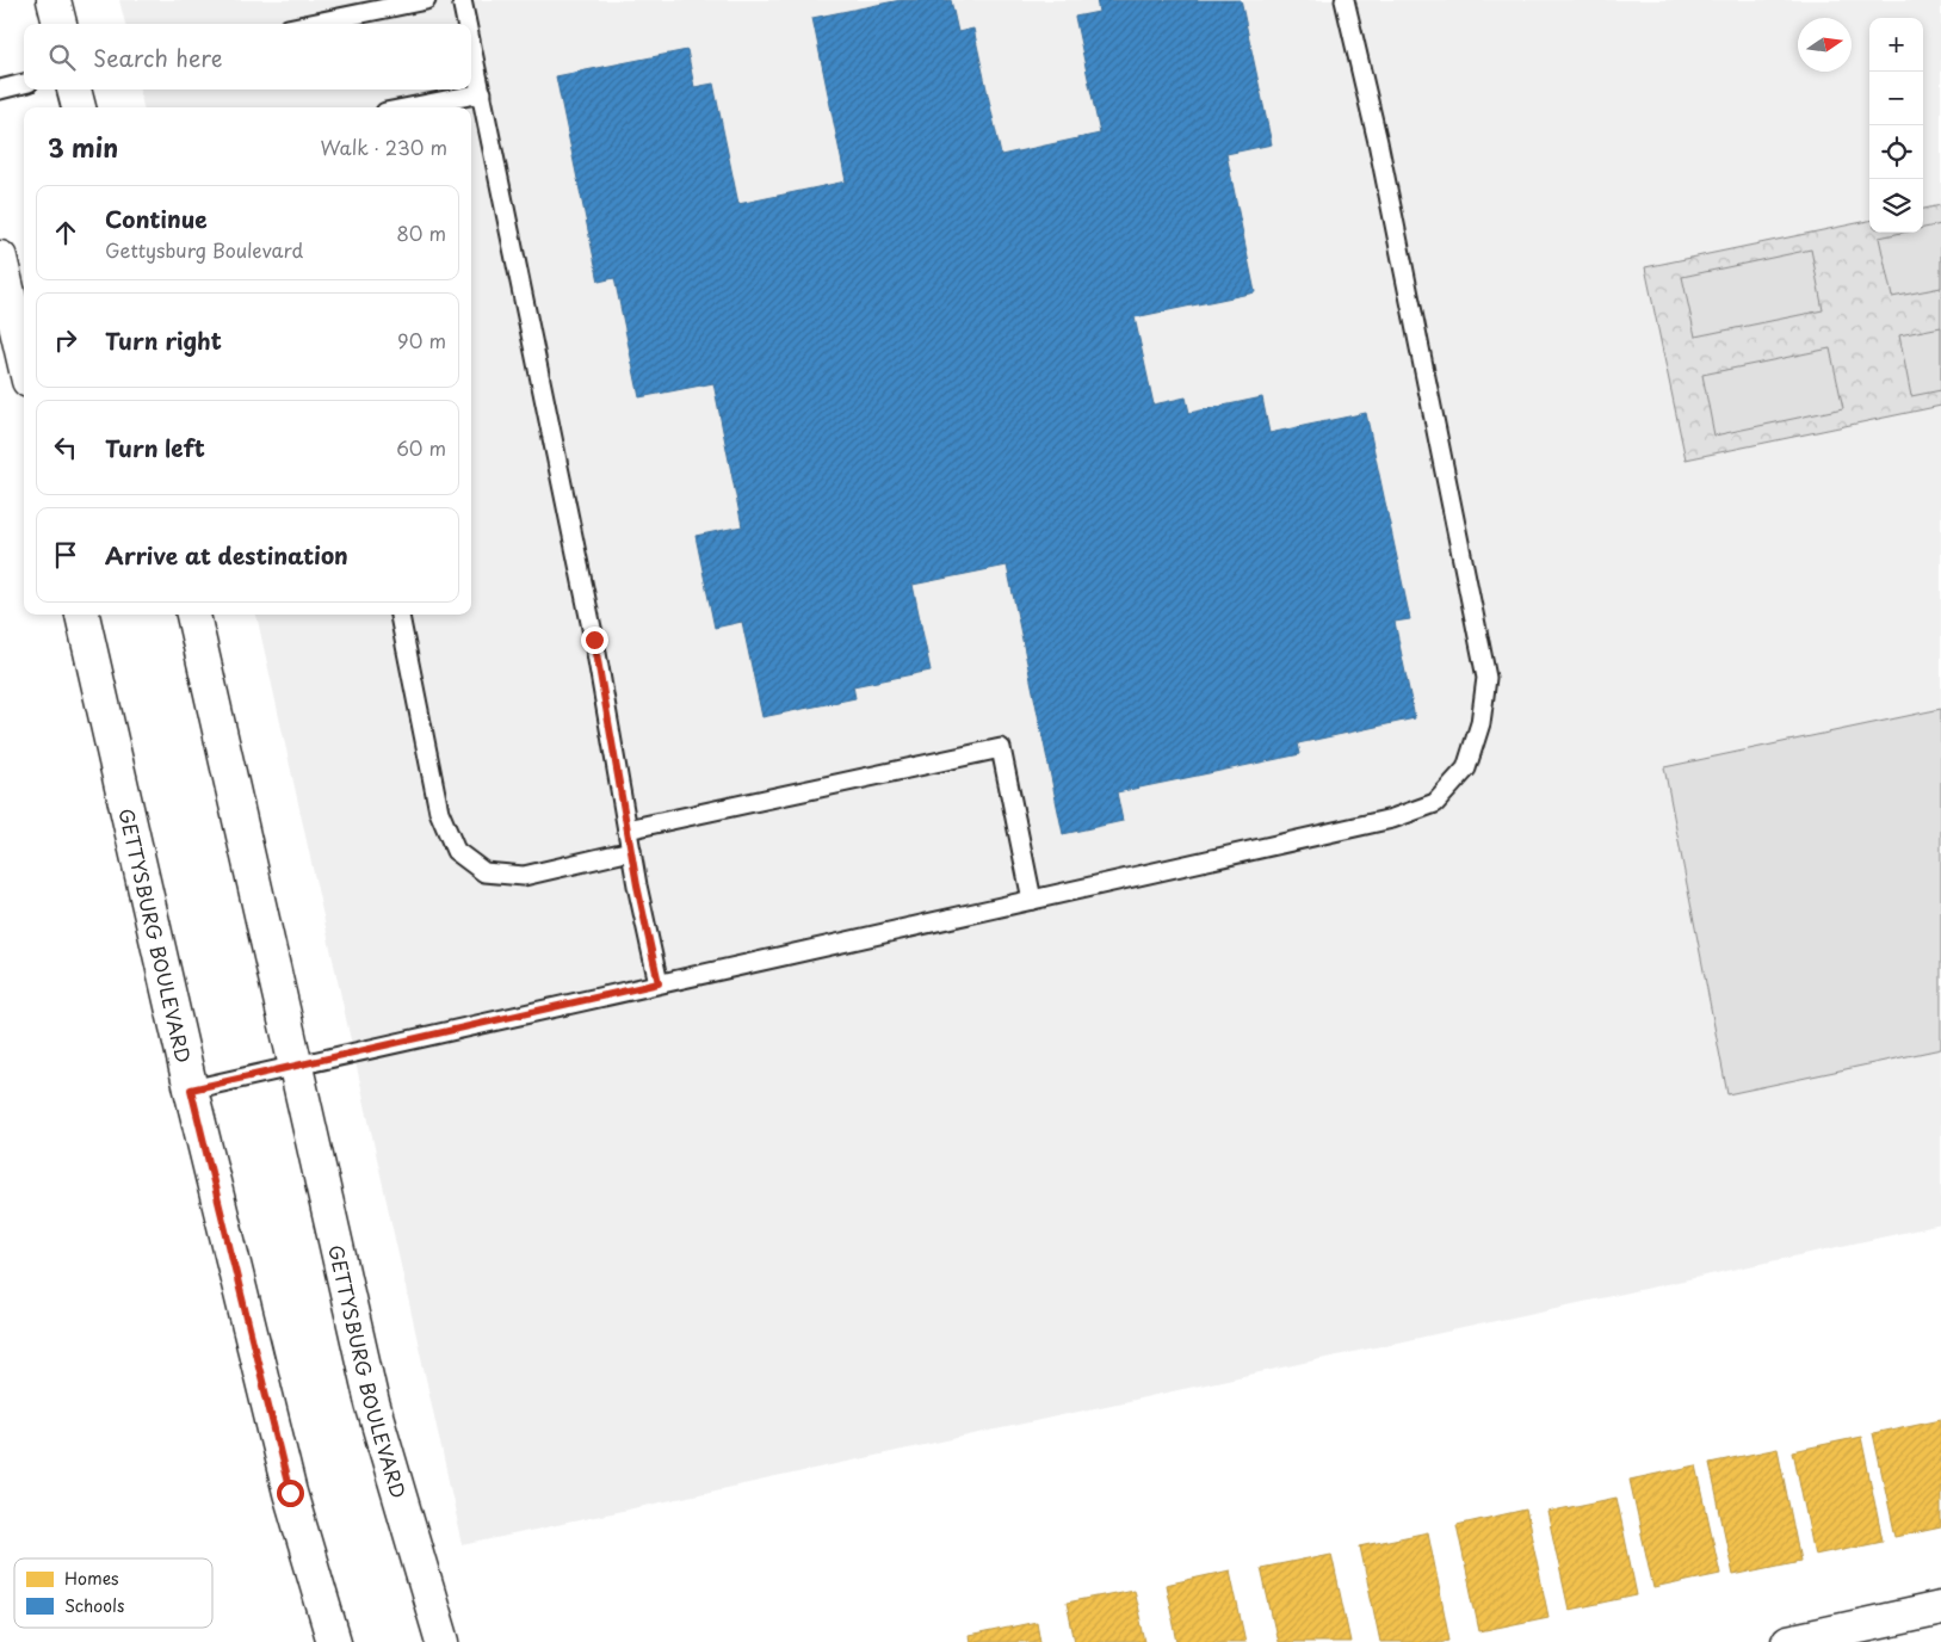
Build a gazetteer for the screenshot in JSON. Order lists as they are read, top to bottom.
{
  "streets": {
    "street": ["GETTYSBURG BOULEVARD"]
  },
  "legend": ["Homes", "Schools"],
  "north": "right",
  "page": {
    "map_buttons": ["+", "−"],
    "search": "Search here",
    "heading": ["3 min", "Walk · 230 m"],
    "list": [
      ["Continue", "Gettysburg Boulevard", "80 m"],
      ["Turn right", "90 m"],
      ["Turn left", "60 m"],
      "Arrive at destination"
    ]
  }
}
